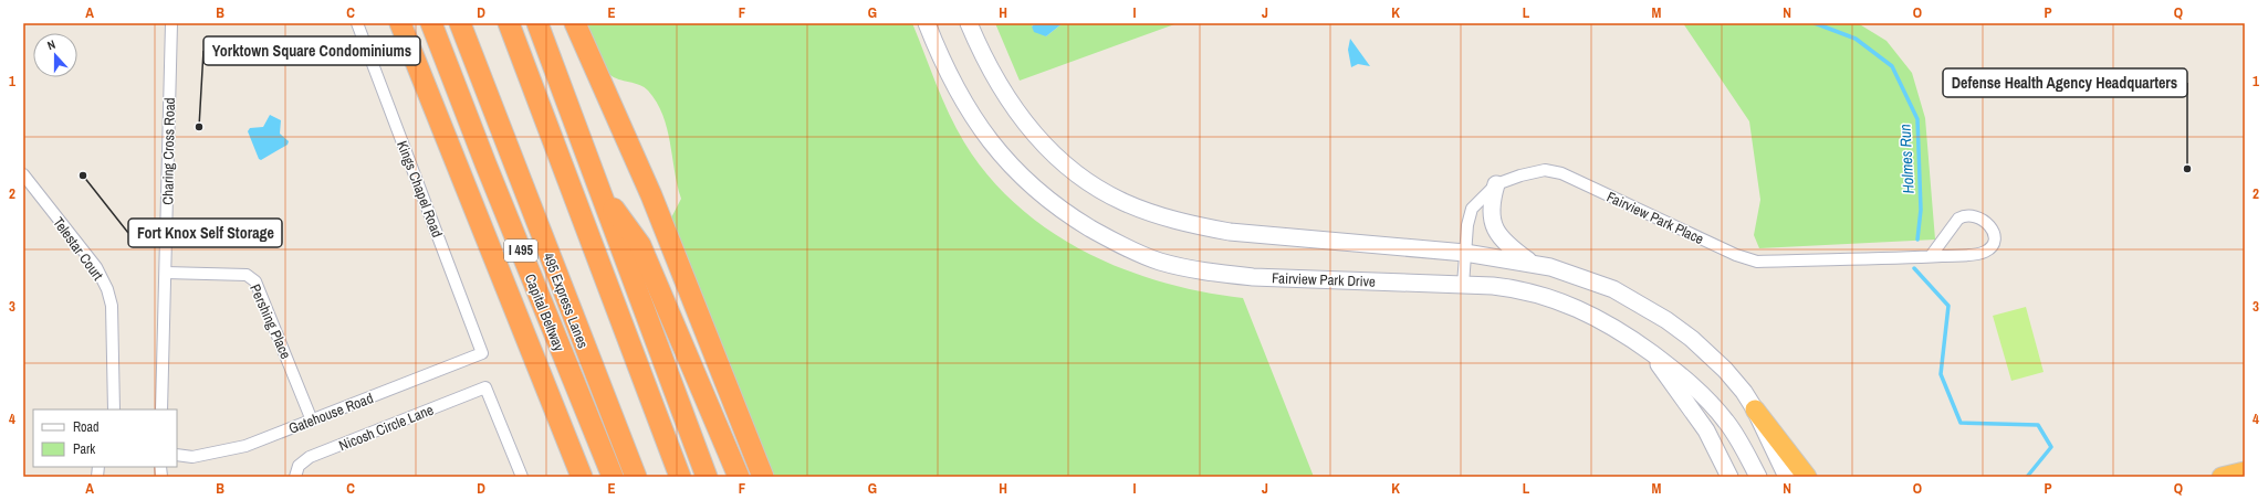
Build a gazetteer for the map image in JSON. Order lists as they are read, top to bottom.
{
  "streets": {
    "highway": ["I 495", "495 Express Lanes", "Capital Beltway"],
    "main road": ["Fairview Park Drive"],
    "street": [
      "Charing Cross Road",
      "Kings Chapel Road",
      "Fairview Park Place",
      "Telestar Court",
      "Pershing Place",
      "Gatehouse Road",
      "Nicosh Circle Lane"
    ]
  },
  "crossings": [
    ["Charing Cross Road", "Pershing Place"],
    ["Kings Chapel Road", "Gatehouse Road"],
    ["Fairview Park Place", "Fairview Park Drive"],
    ["Pershing Place", "Gatehouse Road"]
  ],
  "water": ["Holmes Run"],
  "places": ["Yorktown Square Condominiums", "Defense Health Agency Headquarters", "Fort Knox Self Storage"],
  "legend": ["Road", "Park"],
  "north": "top",
  "grid": {
    "columns": [
      "A",
      "B",
      "C",
      "D",
      "E",
      "F",
      "G",
      "H",
      "I",
      "J",
      "K",
      "L",
      "M",
      "N",
      "O",
      "P",
      "Q"
    ],
    "rows": [
      "1",
      "2",
      "3",
      "4"
    ]
  }
}
